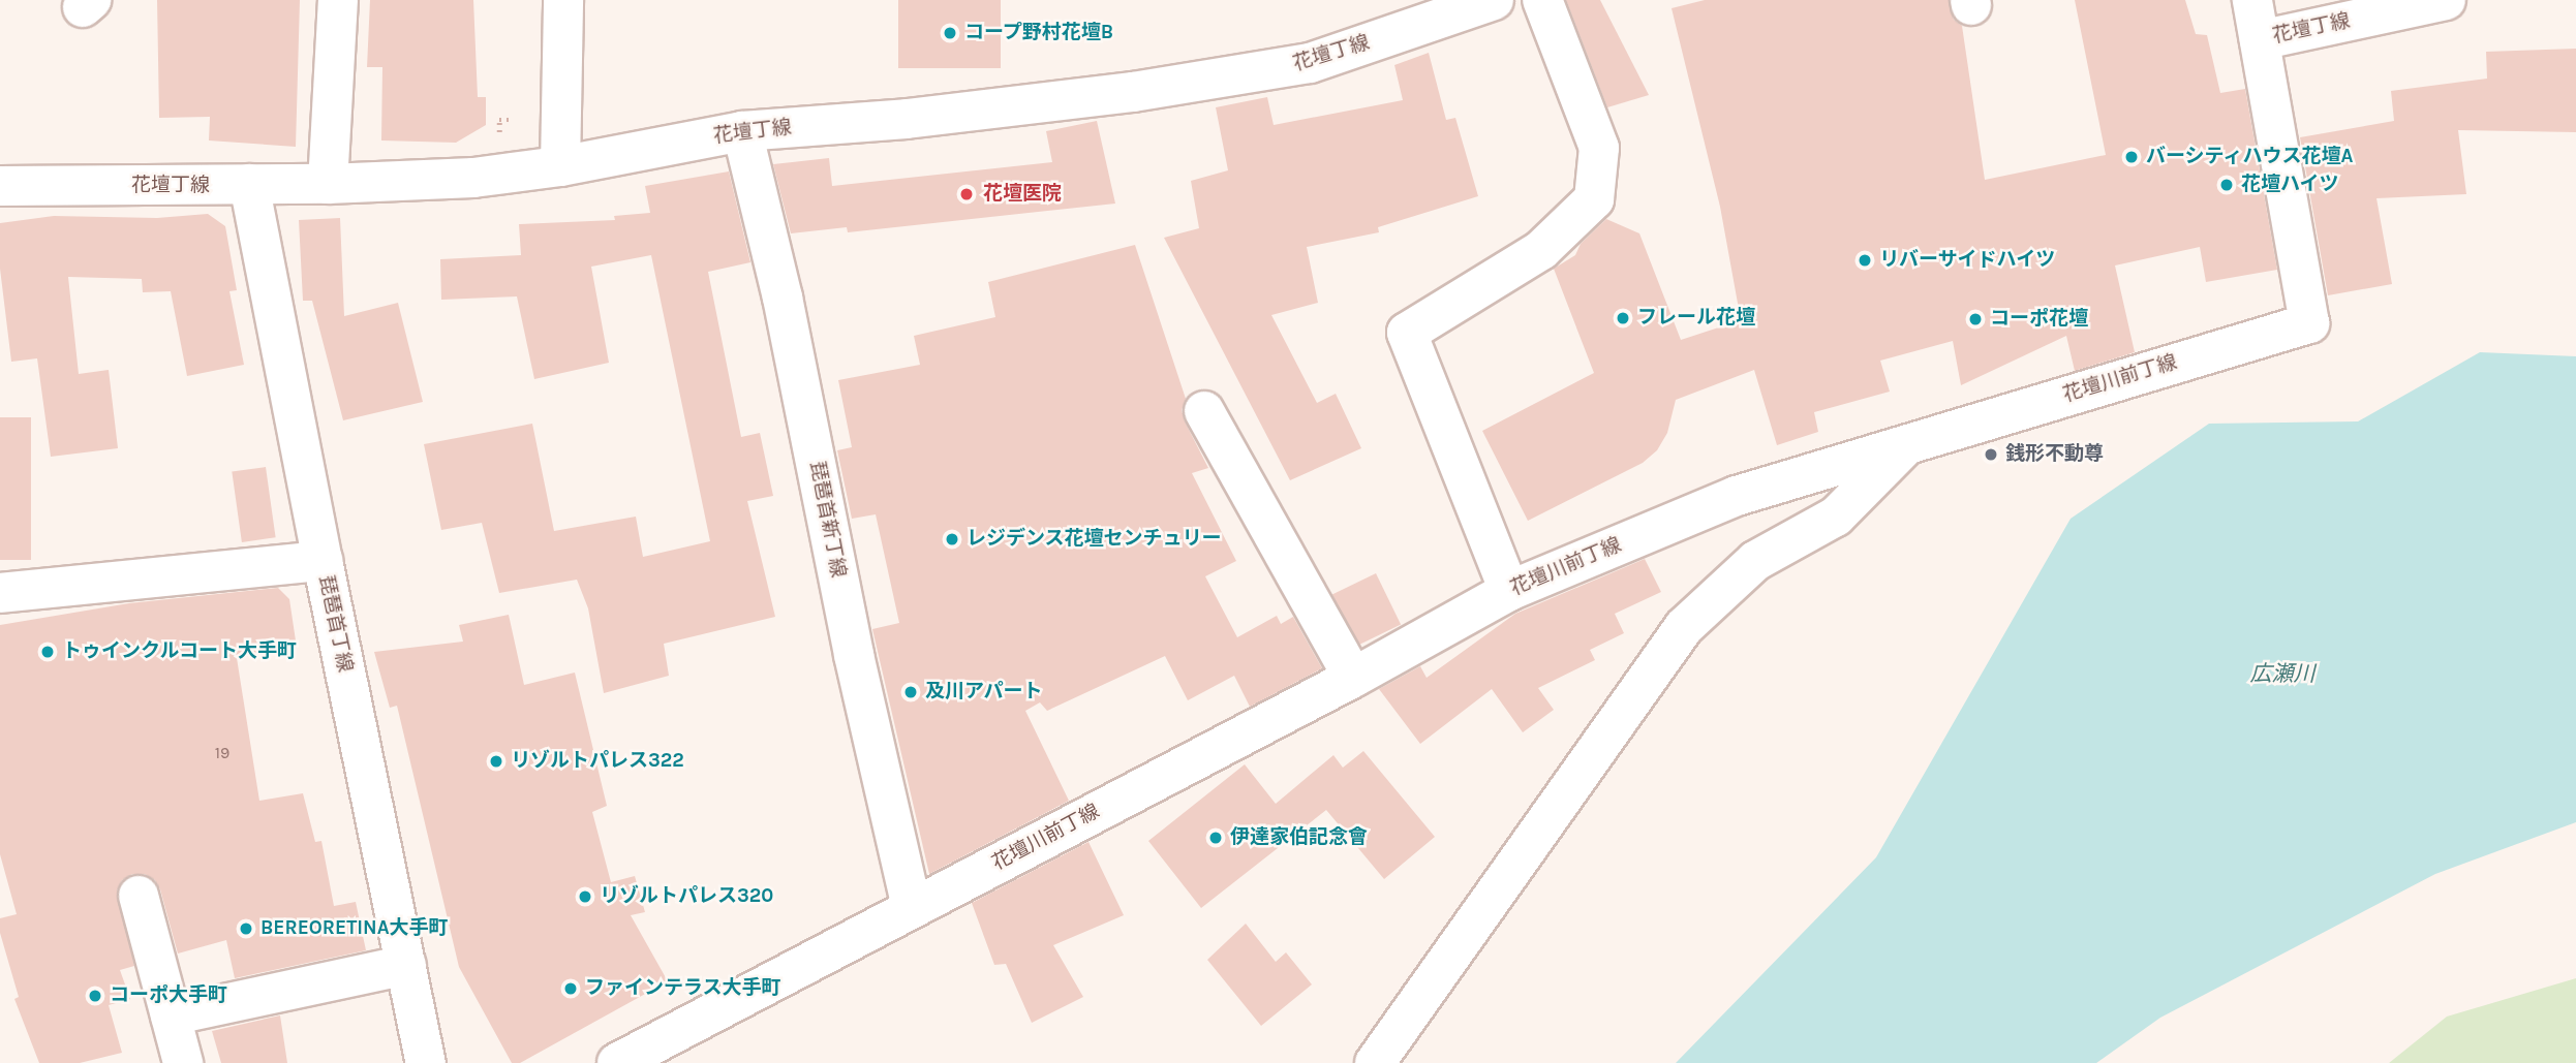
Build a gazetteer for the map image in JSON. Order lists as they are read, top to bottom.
{
  "streets": {
    "street": [
      "花壇丁線",
      "花壇川前丁線",
      "琵琶首新丁線",
      "琵琶首丁線"
    ]
  },
  "crossings": [
    ["花壇丁線", "花壇川前丁線"],
    ["花壇丁線", "琵琶首新丁線"],
    ["花壇丁線", "琵琶首丁線"],
    ["花壇川前丁線", "琵琶首新丁線"]
  ],
  "water": ["広瀬川"],
  "places": [
    "コープ野村花壇B",
    "バーシティハウス花壇A",
    "花壇ハイツ",
    "花壇医院",
    "リバーサイドハイツ",
    "フレール花壇",
    "コーポ花壇",
    "銭形不動尊",
    "レジデンス花壇センチュリー",
    "トゥインクルコート大手町",
    "及川アパート",
    "リゾルトパレス322",
    "伊達家伯記念會",
    "リゾルトパレス320",
    "BEREORETINA大手町",
    "ファインテラス大手町",
    "コーポ大手町"
  ],
  "house_numbers": ["19"]
}
